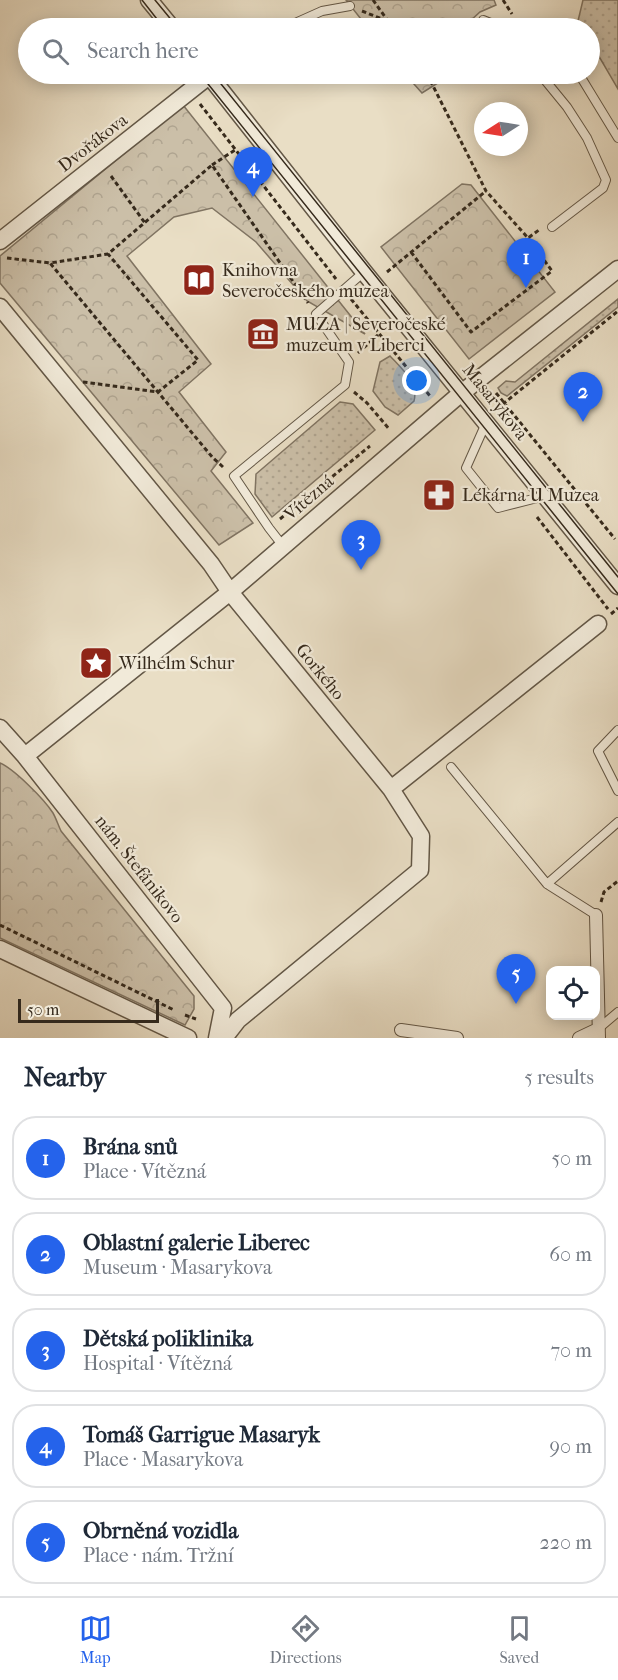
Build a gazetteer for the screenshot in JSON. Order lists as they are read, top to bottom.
{
  "streets": {
    "street": [
      "Dvořákova",
      "Masarykova",
      "Vítězná",
      "Gorkého",
      "nám. Štefánikovo"
    ]
  },
  "crossings": [
    ["Masarykova", "Vítězná"],
    ["Vítězná", "Gorkého"],
    ["Vítězná", "nám. Štefánikovo"]
  ],
  "places": {
    "library": ["Knihovna Severočeského muzea"],
    "museum": ["MUZA | Severočeské muzeum v Liberci"],
    "pharmacy": ["Lékárna U Muzea"],
    "place": ["Wilhelm Schur"]
  },
  "scale_bar": "50 m",
  "north": "left",
  "page": {
    "search": "Search here",
    "pins": [
      "4",
      "1",
      "2",
      "3",
      "5"
    ],
    "scale": "50 m",
    "heading": ["Nearby", "5 results"],
    "list": [
      {
        "mark": "1",
        "name": "Brána snů",
        "note": "Place · Vítězná",
        "value": "50 m"
      },
      {
        "mark": "2",
        "name": "Oblastní galerie Liberec",
        "note": "Museum · Masarykova",
        "value": "60 m"
      },
      {
        "mark": "3",
        "name": "Dětská poliklinika",
        "note": "Hospital · Vítězná",
        "value": "70 m"
      },
      {
        "mark": "4",
        "name": "Tomáš Garrigue Masaryk",
        "note": "Place · Masarykova",
        "value": "90 m"
      },
      {
        "mark": "5",
        "name": "Obrněná vozidla",
        "note": "Place · nám. Tržní",
        "value": "220 m"
      }
    ],
    "nav": ["Map", "Directions", "Saved"]
  }
}
